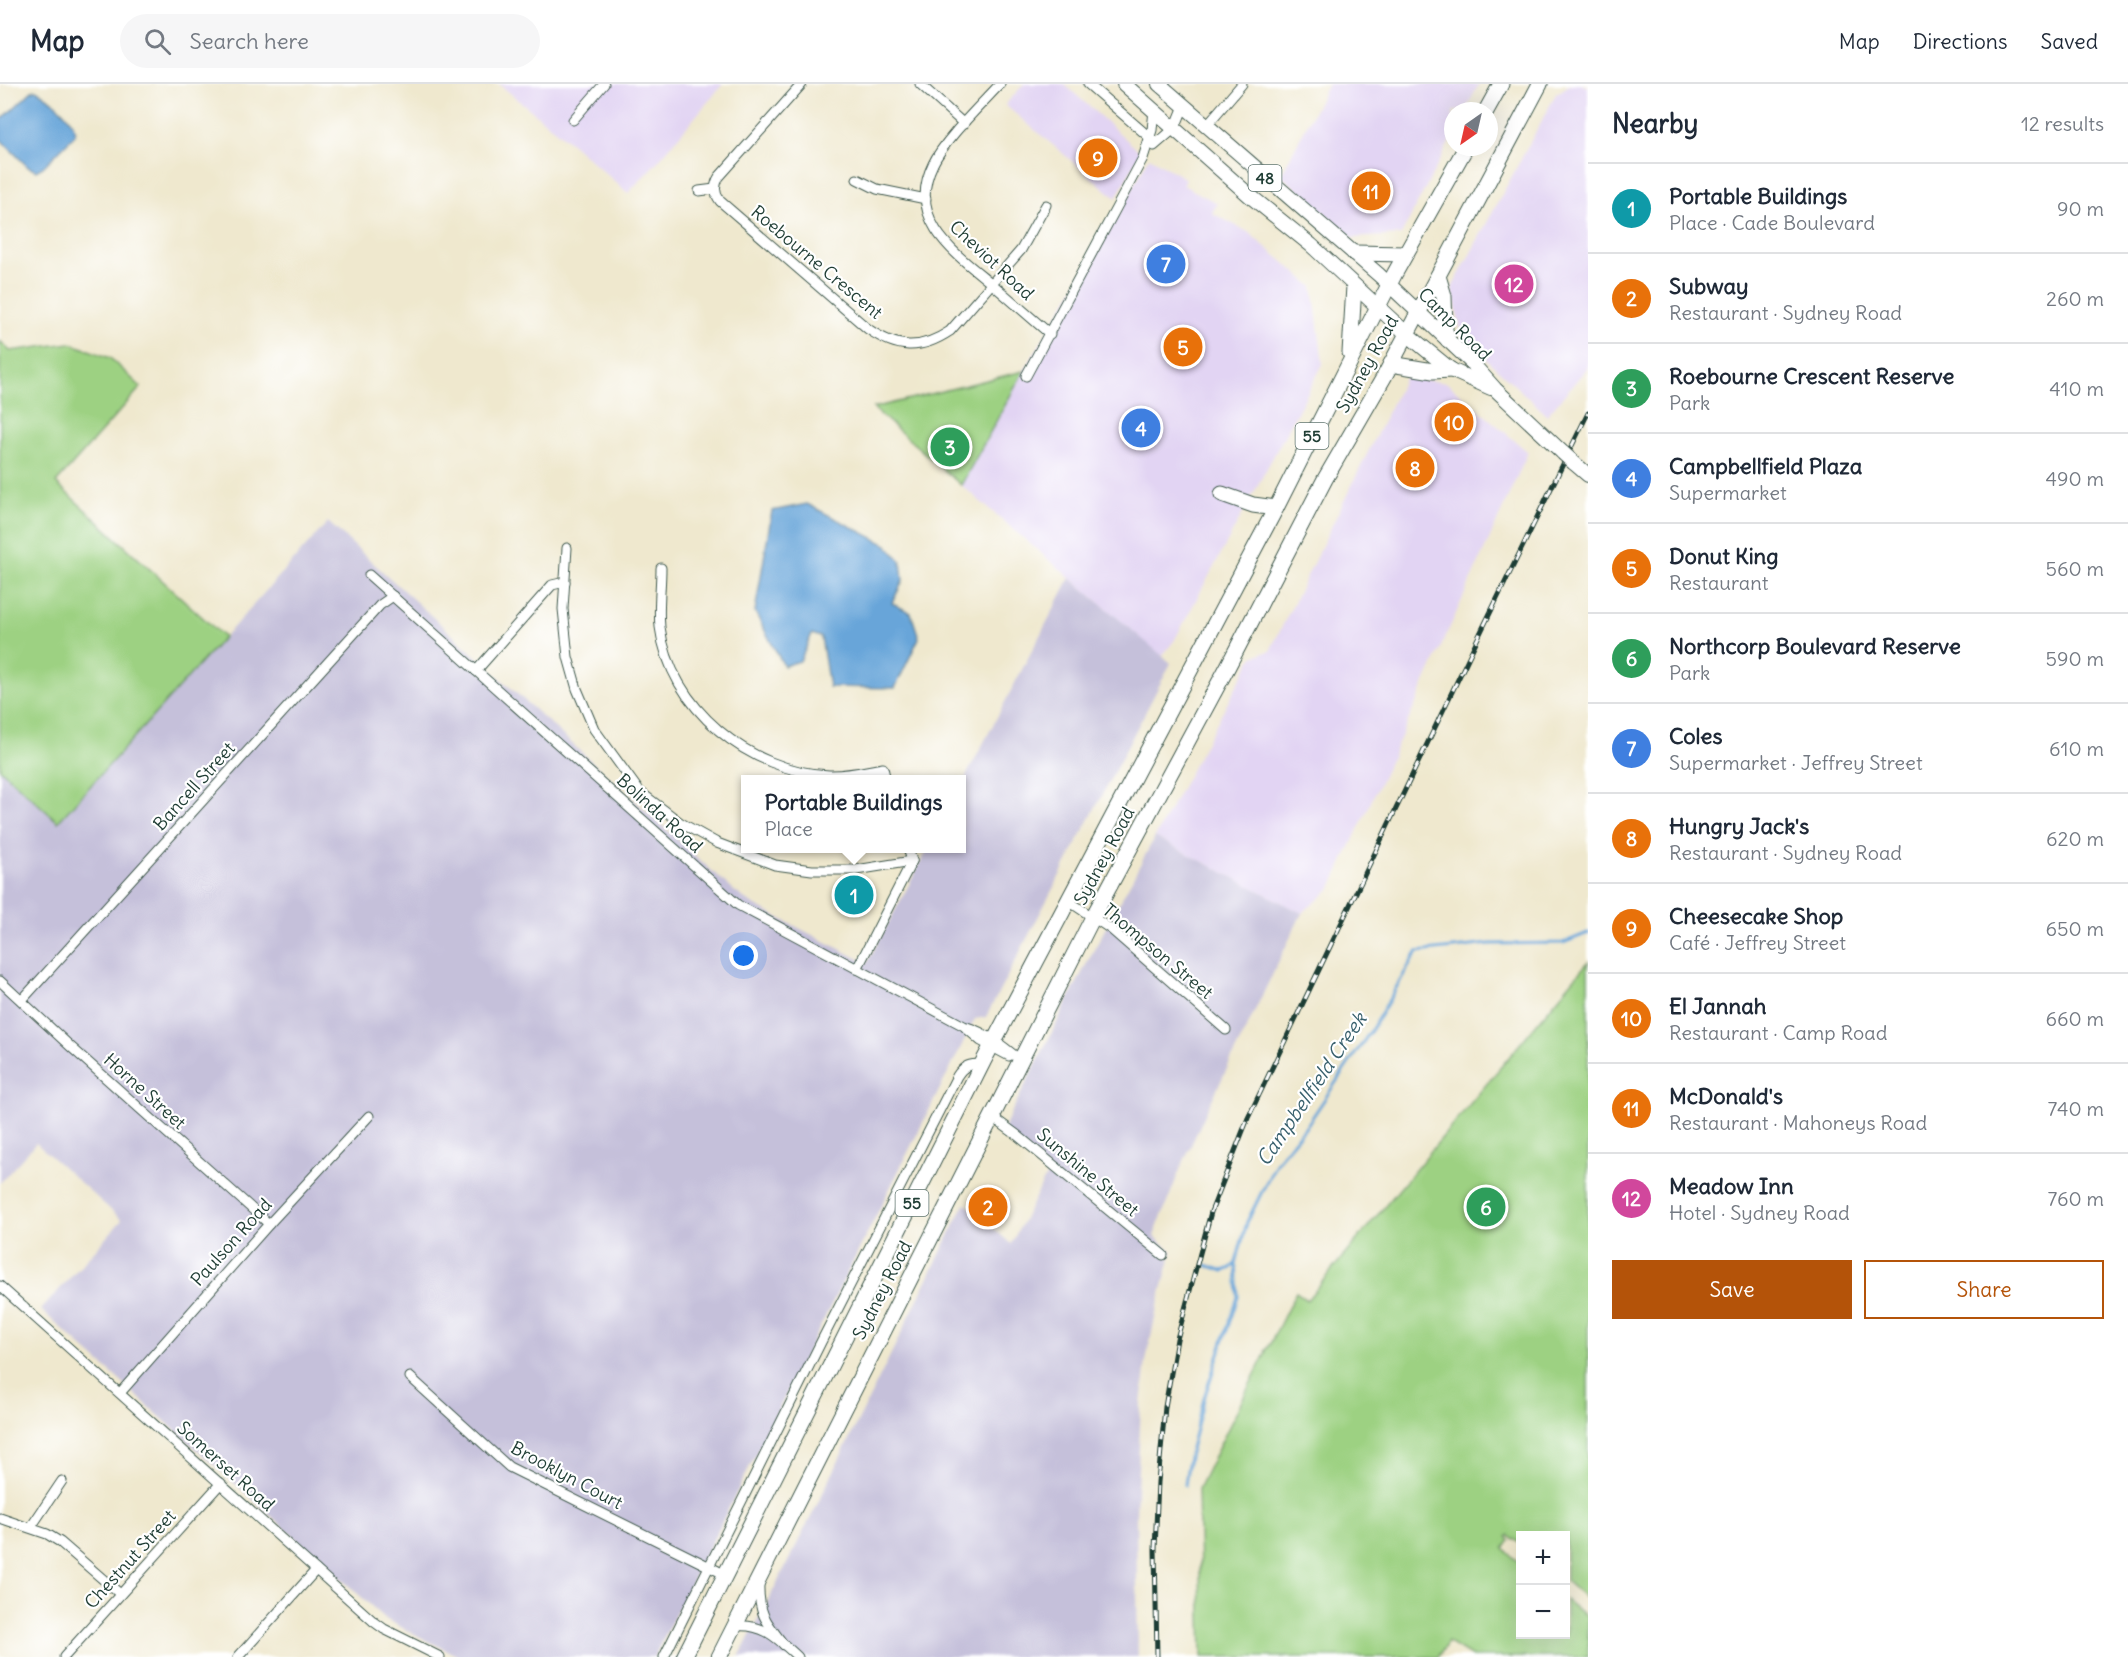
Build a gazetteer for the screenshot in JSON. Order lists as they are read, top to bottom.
{
  "streets": {
    "highway": ["Sydney Road", "55"],
    "main road": ["48", "Camp Road"],
    "street": [
      "Cheviot Road",
      "Roebourne Crescent",
      "Bancell Street",
      "Bolinda Road",
      "Thompson Street",
      "Horne Street",
      "Sunshine Street",
      "Paulson Road",
      "Somerset Road",
      "Brooklyn Court",
      "Chestnut Street"
    ]
  },
  "crossings": [
    ["48", "Camp Road"],
    ["48", "Sydney Road"],
    ["Cheviot Road", "Roebourne Crescent"],
    ["Camp Road", "Sydney Road"],
    ["Sydney Road", "Bolinda Road"],
    ["Sydney Road", "Thompson Street"],
    ["Sydney Road", "Sunshine Street"],
    ["Sydney Road", "Brooklyn Court"],
    ["Bancell Street", "Bolinda Road"],
    ["Bancell Street", "Horne Street"],
    ["Horne Street", "Paulson Road"],
    ["Paulson Road", "Somerset Road"],
    ["Somerset Road", "Chestnut Street"]
  ],
  "water": ["Campbellfield Creek"],
  "north": "bottom left",
  "page": {
    "header": "Map",
    "search": "Search here",
    "nav": ["Map", "Directions", "Saved"],
    "heading": ["Nearby", "12 results"],
    "pins": [
      "9",
      "11",
      "7",
      "12",
      "5",
      "10",
      "4",
      "3",
      "8",
      "1",
      "2",
      "6"
    ],
    "list": [
      {
        "mark": "1",
        "name": "Portable Buildings",
        "note": "Place · Cade Boulevard",
        "value": "90 m"
      },
      {
        "mark": "2",
        "name": "Subway",
        "note": "Restaurant · Sydney Road",
        "value": "260 m"
      },
      {
        "mark": "3",
        "name": "Roebourne Crescent Reserve",
        "note": "Park",
        "value": "410 m"
      },
      {
        "mark": "4",
        "name": "Campbellfield Plaza",
        "note": "Supermarket",
        "value": "490 m"
      },
      {
        "mark": "5",
        "name": "Donut King",
        "note": "Restaurant",
        "value": "560 m"
      },
      {
        "mark": "6",
        "name": "Northcorp Boulevard Reserve",
        "note": "Park",
        "value": "590 m"
      },
      {
        "mark": "7",
        "name": "Coles",
        "note": "Supermarket · Jeffrey Street",
        "value": "610 m"
      },
      {
        "mark": "8",
        "name": "Hungry Jack's",
        "note": "Restaurant · Sydney Road",
        "value": "620 m"
      },
      {
        "mark": "9",
        "name": "Cheesecake Shop",
        "note": "Café · Jeffrey Street",
        "value": "650 m"
      },
      {
        "mark": "10",
        "name": "El Jannah",
        "note": "Restaurant · Camp Road",
        "value": "660 m"
      },
      {
        "mark": "11",
        "name": "McDonald's",
        "note": "Restaurant · Mahoneys Road",
        "value": "740 m"
      },
      {
        "mark": "12",
        "name": "Meadow Inn",
        "note": "Hotel · Sydney Road",
        "value": "760 m"
      }
    ],
    "popup": ["Portable Buildings", "Place"],
    "buttons": ["Save", "Share"],
    "map_buttons": ["+", "−"]
  }
}
